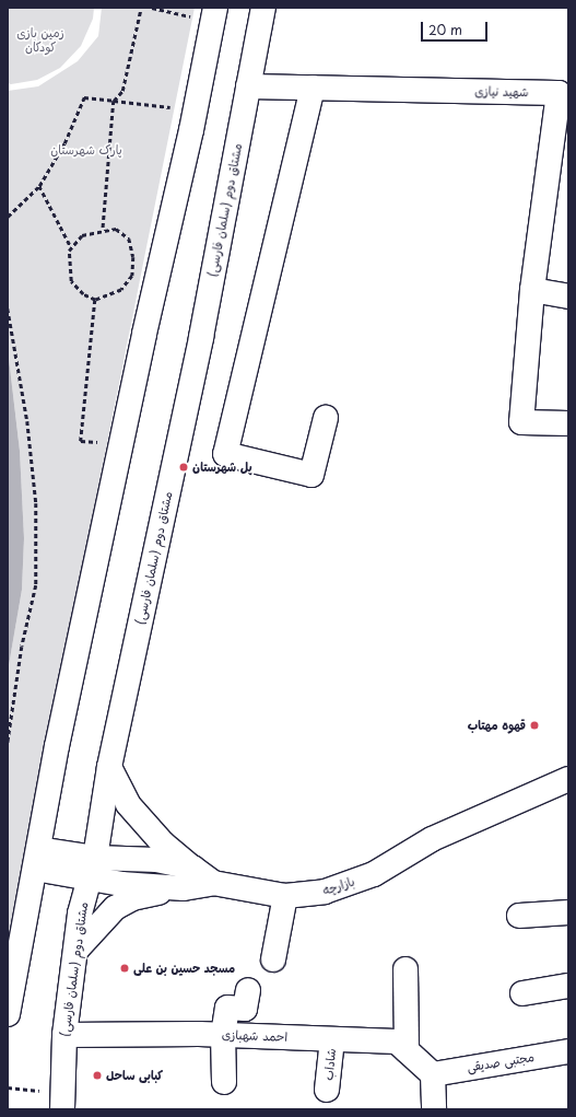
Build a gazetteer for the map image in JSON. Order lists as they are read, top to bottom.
{
  "streets": {
    "main road": [
      "شهید نیازی",
      "مشتاق دوم (سلمان فارسی)",
      "بازارچه",
      "احمد شهبازی",
      "مجتبی صدیقی",
      "شاداب"
    ]
  },
  "crossings": [
    ["شهید نیازی", "مشتاق دوم (سلمان فارسی)"],
    ["مشتاق دوم (سلمان فارسی)", "احمد شهبازی"],
    ["احمد شهبازی", "مجتبی صدیقی"],
    ["احمد شهبازی", "شاداب"]
  ],
  "parks": ["زمین بازی کودکان", "پارک شهرستان"],
  "places": [
    "پل شهرستان",
    "قهوه مهتاب",
    "مسجد حسین بن علی",
    "کبابی ساحل"
  ],
  "scale_bar": "20 m"
}
